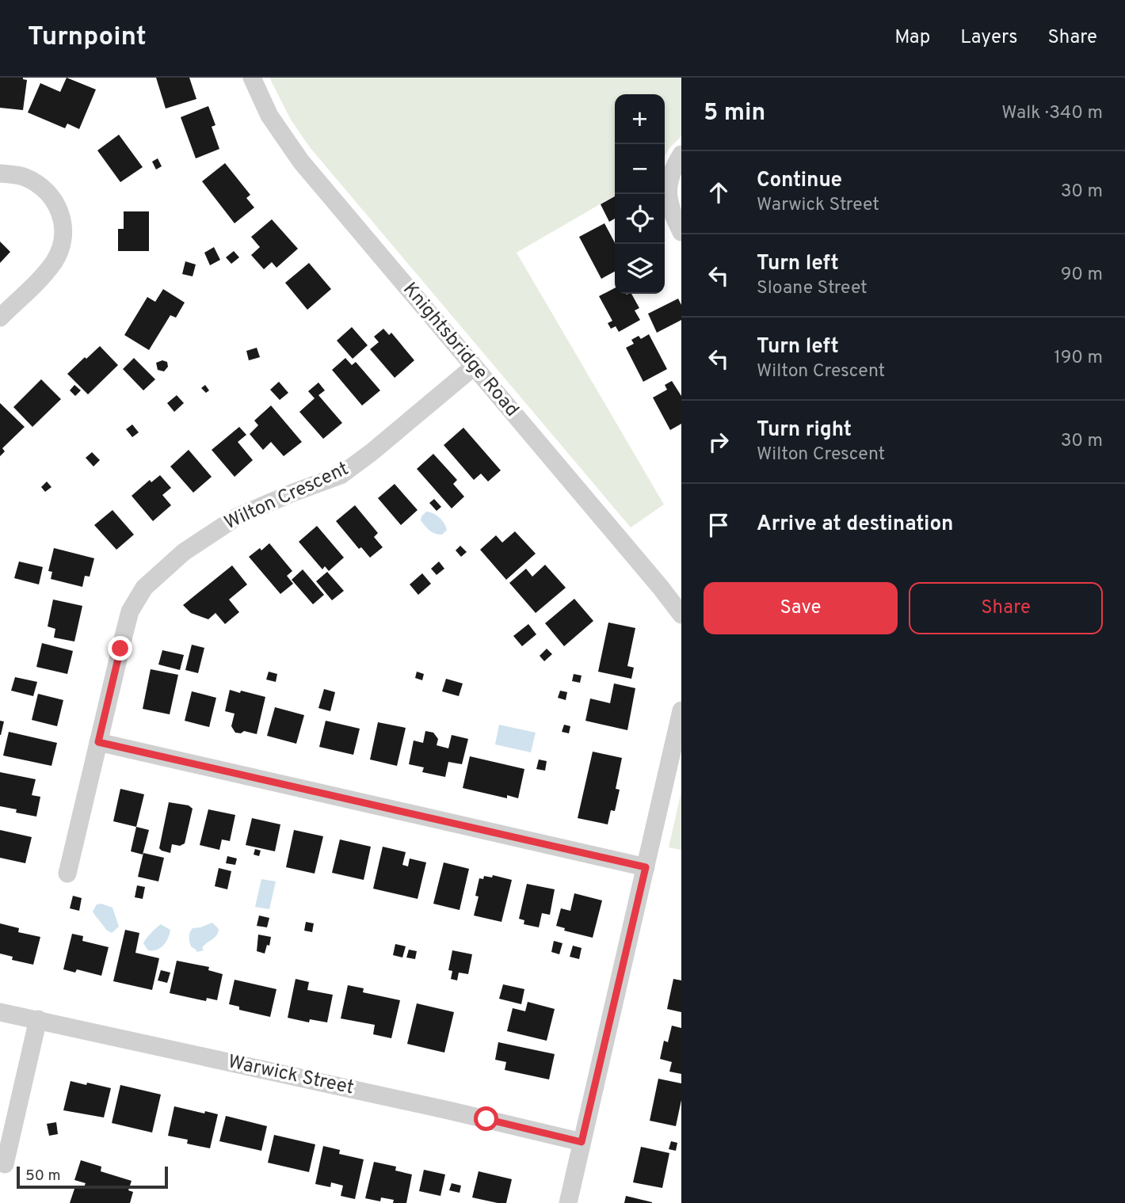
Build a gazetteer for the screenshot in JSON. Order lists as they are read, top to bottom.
{
  "streets": {
    "street": ["Knightsbridge Road", "Wilton Crescent", "Warwick Street"]
  },
  "crossings": [
    ["Knightsbridge Road", "Wilton Crescent"]
  ],
  "scale_bar": "50 m",
  "page": {
    "header": "Turnpoint",
    "nav": ["Map", "Layers", "Share"],
    "heading": ["5 min", "Walk · 340 m"],
    "map_buttons": ["+", "−"],
    "list": [
      ["Continue", "Warwick Street", "30 m"],
      ["Turn left", "Sloane Street", "90 m"],
      ["Turn left", "Wilton Crescent", "190 m"],
      ["Turn right", "Wilton Crescent", "30 m"],
      "Arrive at destination"
    ],
    "buttons": ["Save", "Share"],
    "scale": "50 m"
  }
}
